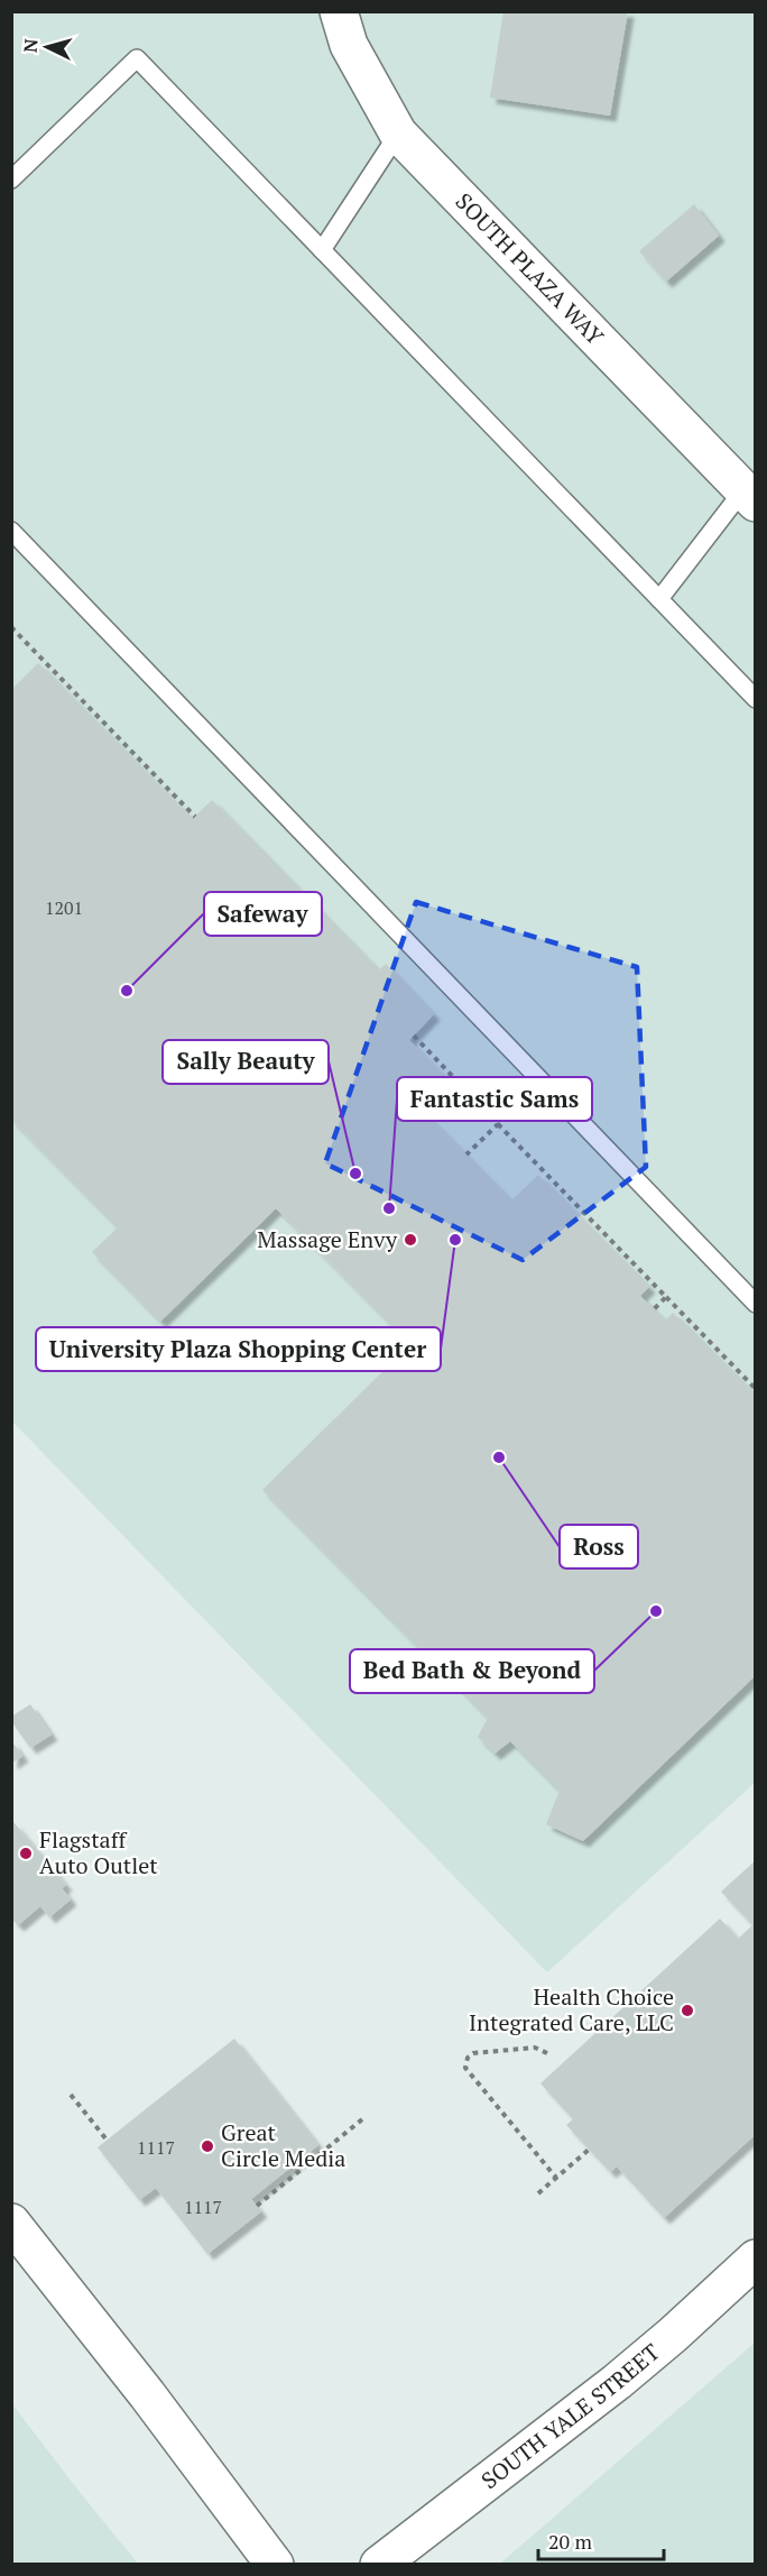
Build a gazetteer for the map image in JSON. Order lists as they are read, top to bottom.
{
  "streets": {
    "street": ["SOUTH PLAZA WAY", "SOUTH YALE STREET"]
  },
  "places": [
    "Safeway",
    "Sally Beauty",
    "Fantastic Sams",
    "Massage Envy",
    "University Plaza Shopping Center",
    "Ross",
    "Bed Bath & Beyond",
    "Flagstaff Auto Outlet",
    "Health Choice Integrated Care, LLC",
    "Great Circle Media"
  ],
  "house_numbers": ["1201", "1117", "1117"],
  "scale_bar": "20 m",
  "north": "left"
}
